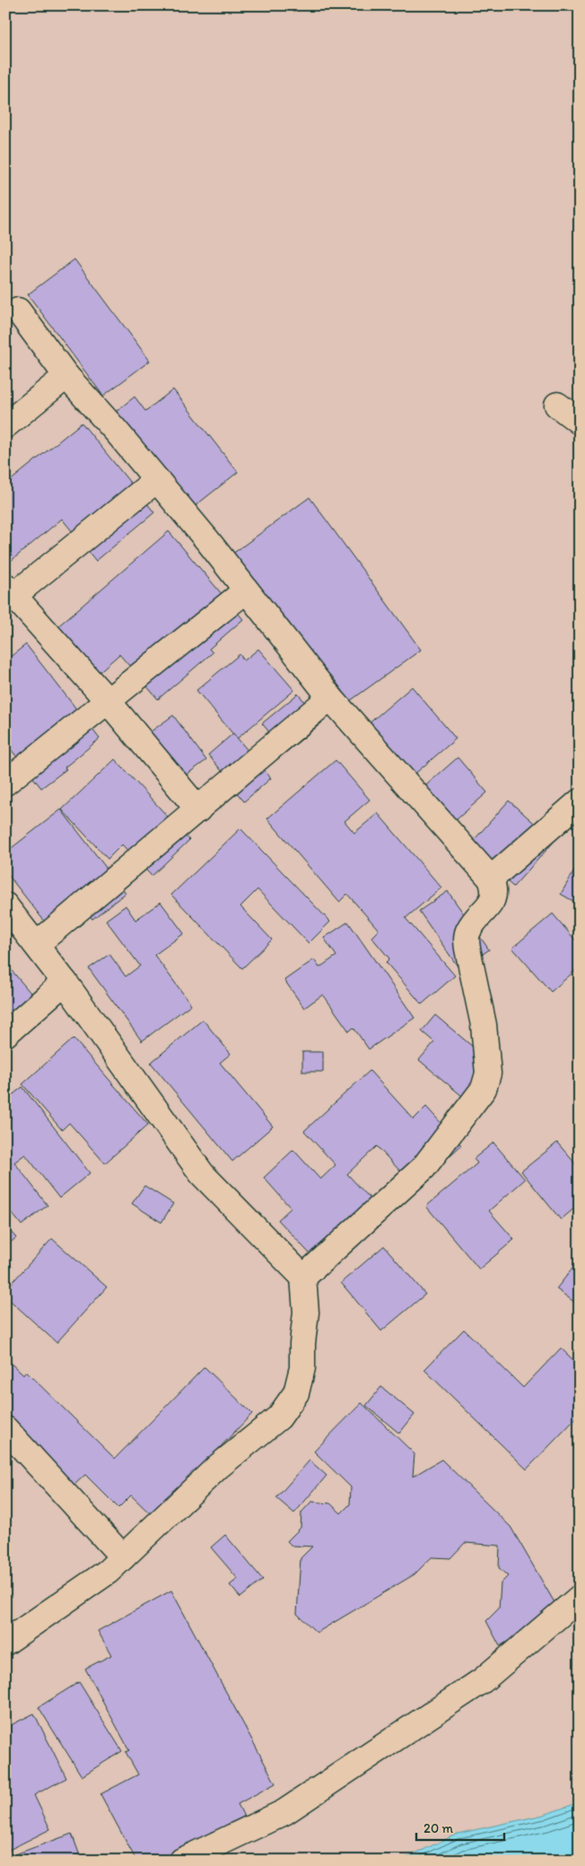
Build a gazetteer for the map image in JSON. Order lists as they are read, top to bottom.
{
  "scale_bar": "20 m"
}
